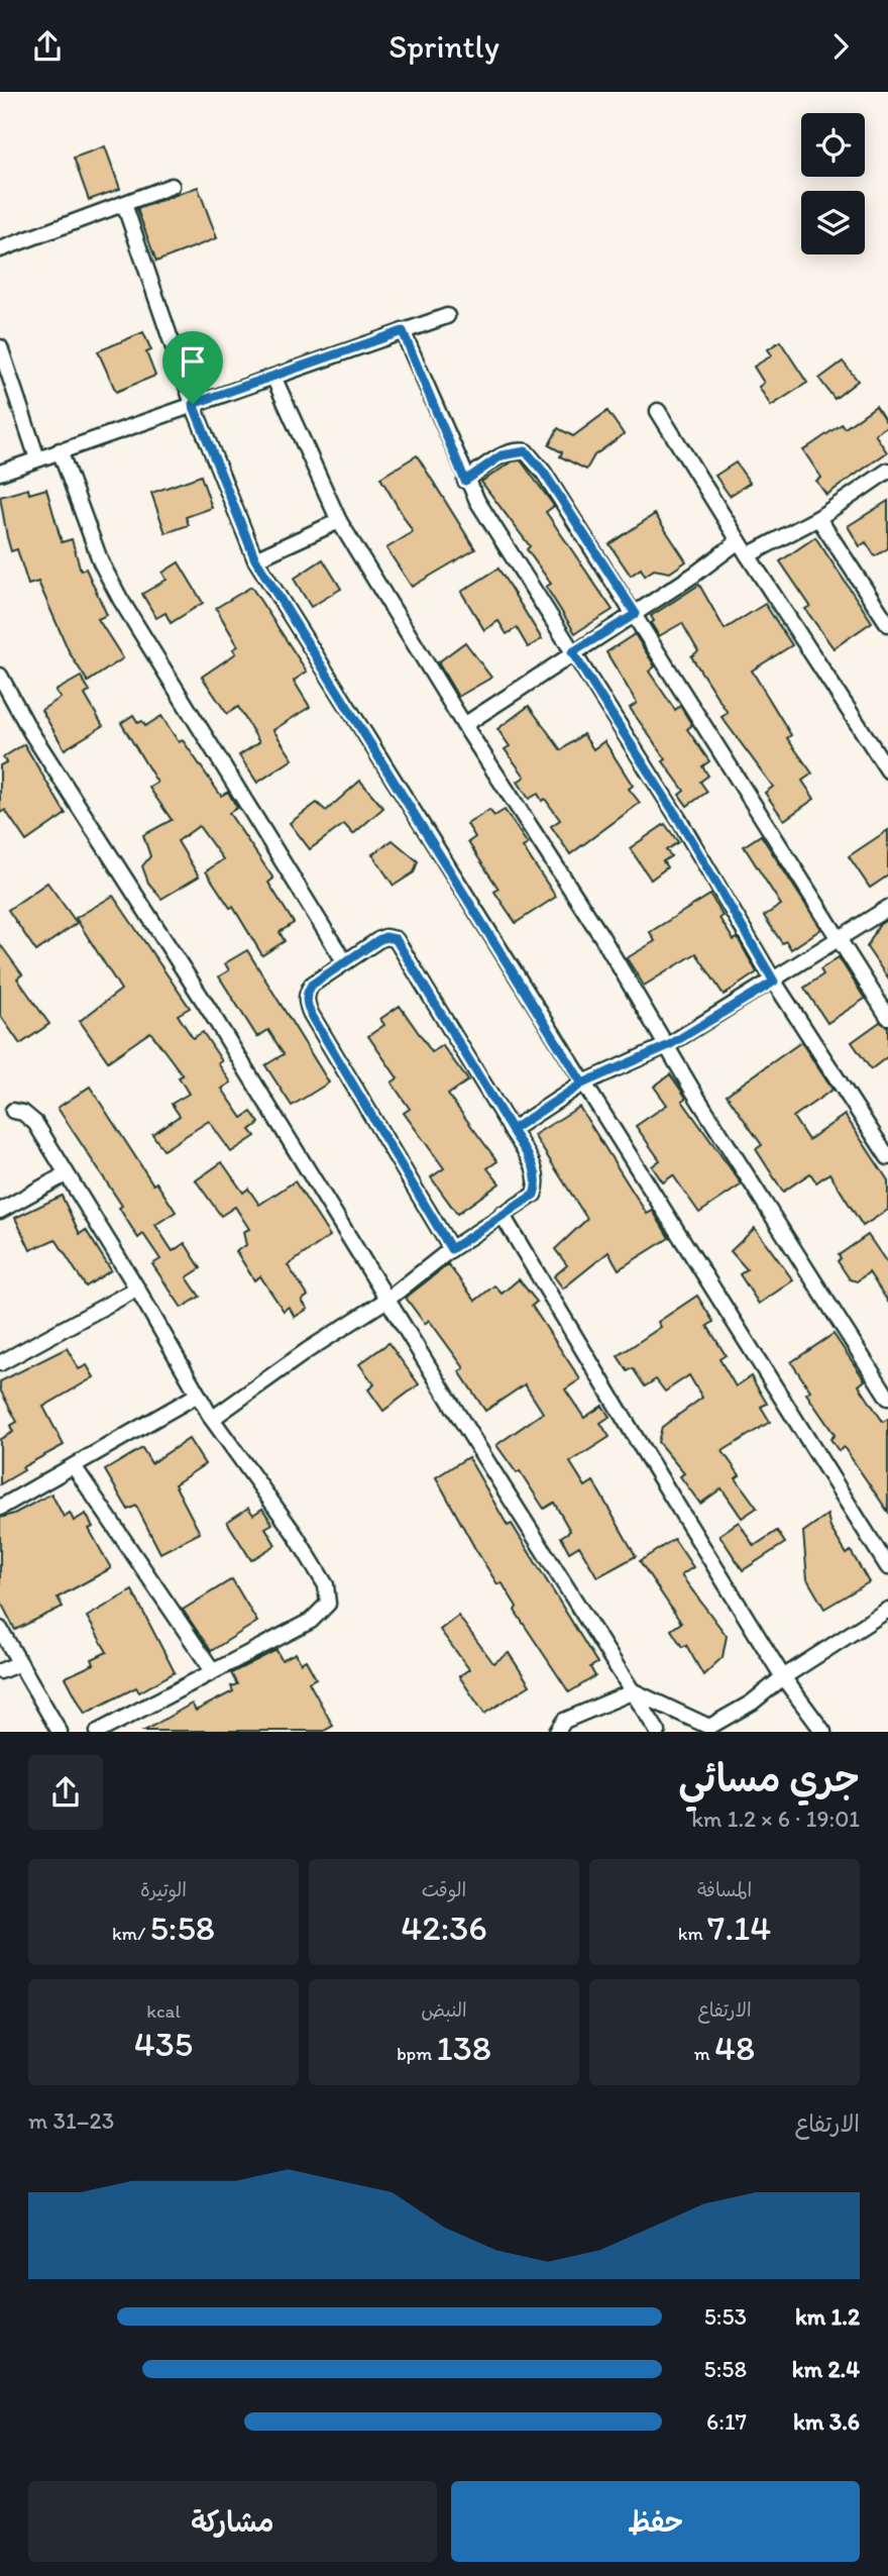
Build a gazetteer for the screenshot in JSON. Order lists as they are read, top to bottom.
{
  "page": {
    "header": "Sprintly",
    "heading": ["جري مسائي", "19:01 · 6 × 1.2 km"],
    "stats": [
      ["المسافة", "7.14 km"],
      ["الوقت", "42:36"],
      ["الوتيرة", "5:58 /km"],
      ["الارتفاع", "48 m"],
      ["النبض", "138 bpm"],
      ["kcal", "435"]
    ],
    "chart": ["الارتفاع", "23–31 m"],
    "list": [
      {
        "name": "1.2 km",
        "note": "5:53"
      },
      {
        "name": "2.4 km",
        "note": "5:58"
      },
      {
        "name": "3.6 km",
        "note": "6:17"
      }
    ],
    "buttons": ["حفظ", "مشاركة"]
  }
}
